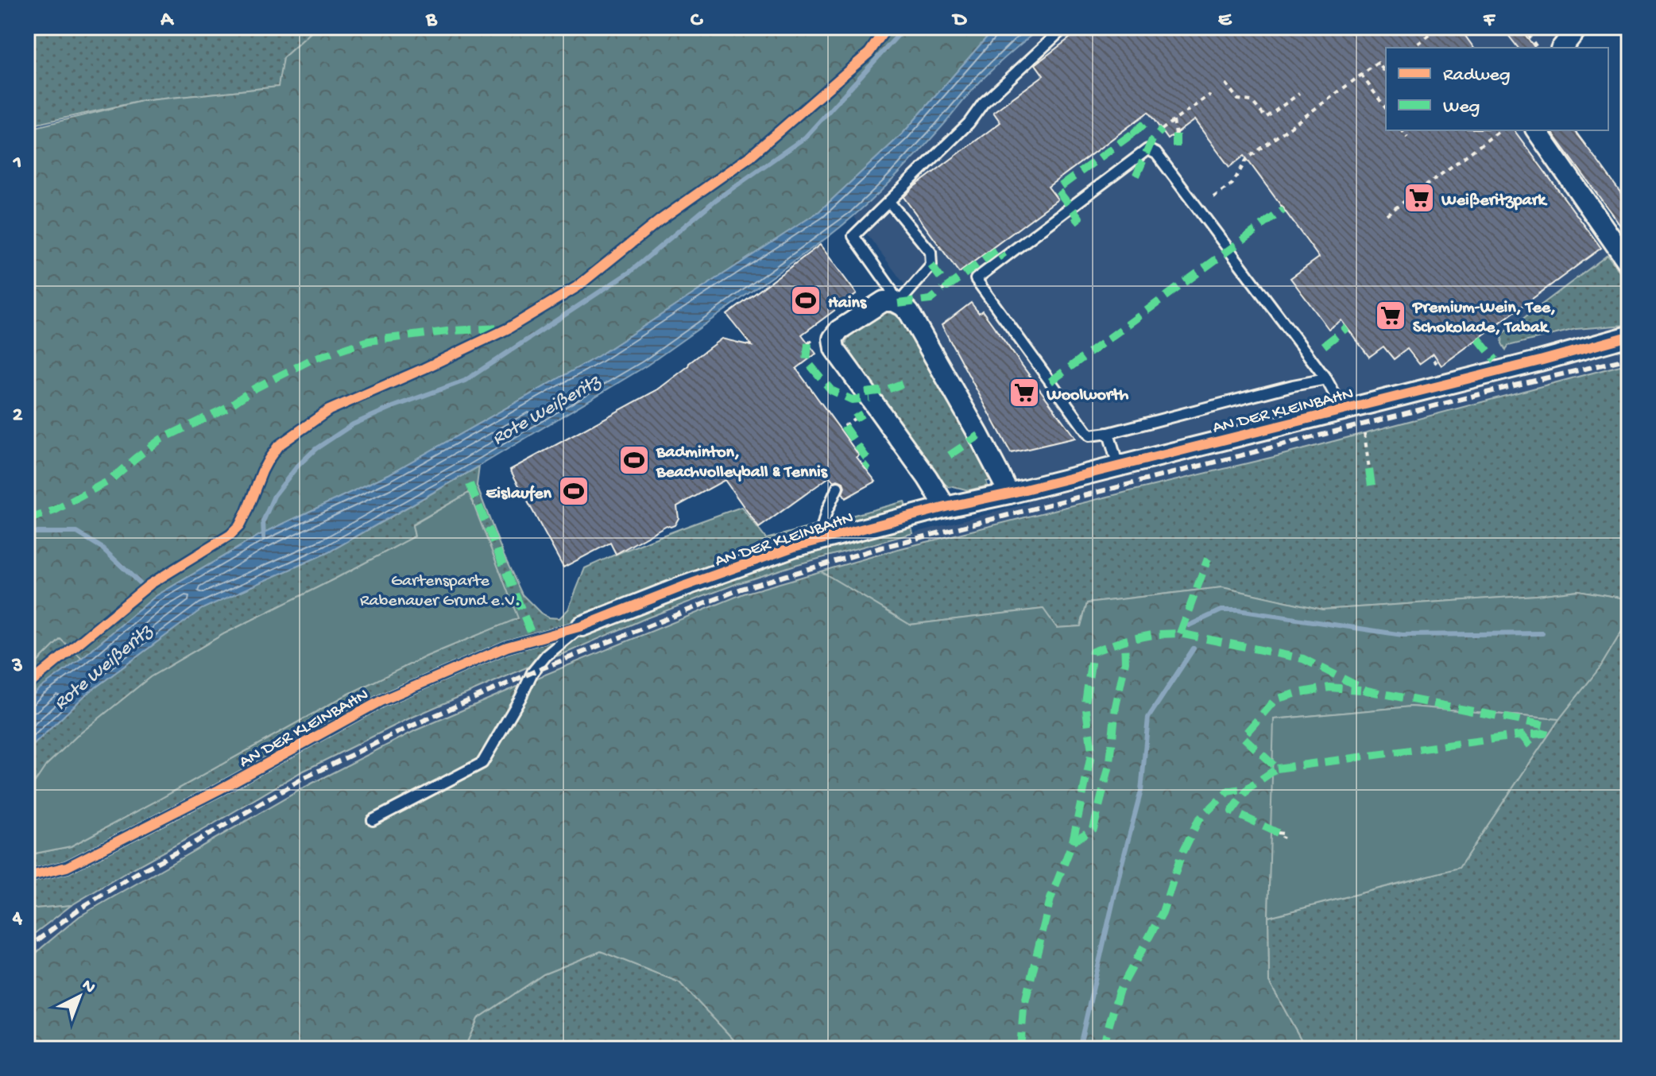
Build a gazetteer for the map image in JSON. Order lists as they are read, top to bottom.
{
  "streets": {
    "street": ["AN DER KLEINBAHN"]
  },
  "water": ["Rote Weißeritz"],
  "parks": ["Gartensparte Rabenauer Grund e.V."],
  "places": {
    "supermarket": ["Weißeritzpark", "Premium-Wein, Tee, Schokolade, Tabak", "Woolworth"],
    "sports": ["Hains", "Badminton, Beachvolleyball & Tennis", "Eislaufen"]
  },
  "legend": ["Radweg", "Weg"],
  "north": "top right",
  "grid": {
    "columns": [
      "A",
      "B",
      "C",
      "D",
      "E",
      "F"
    ],
    "rows": [
      "1",
      "2",
      "3",
      "4"
    ]
  }
}
